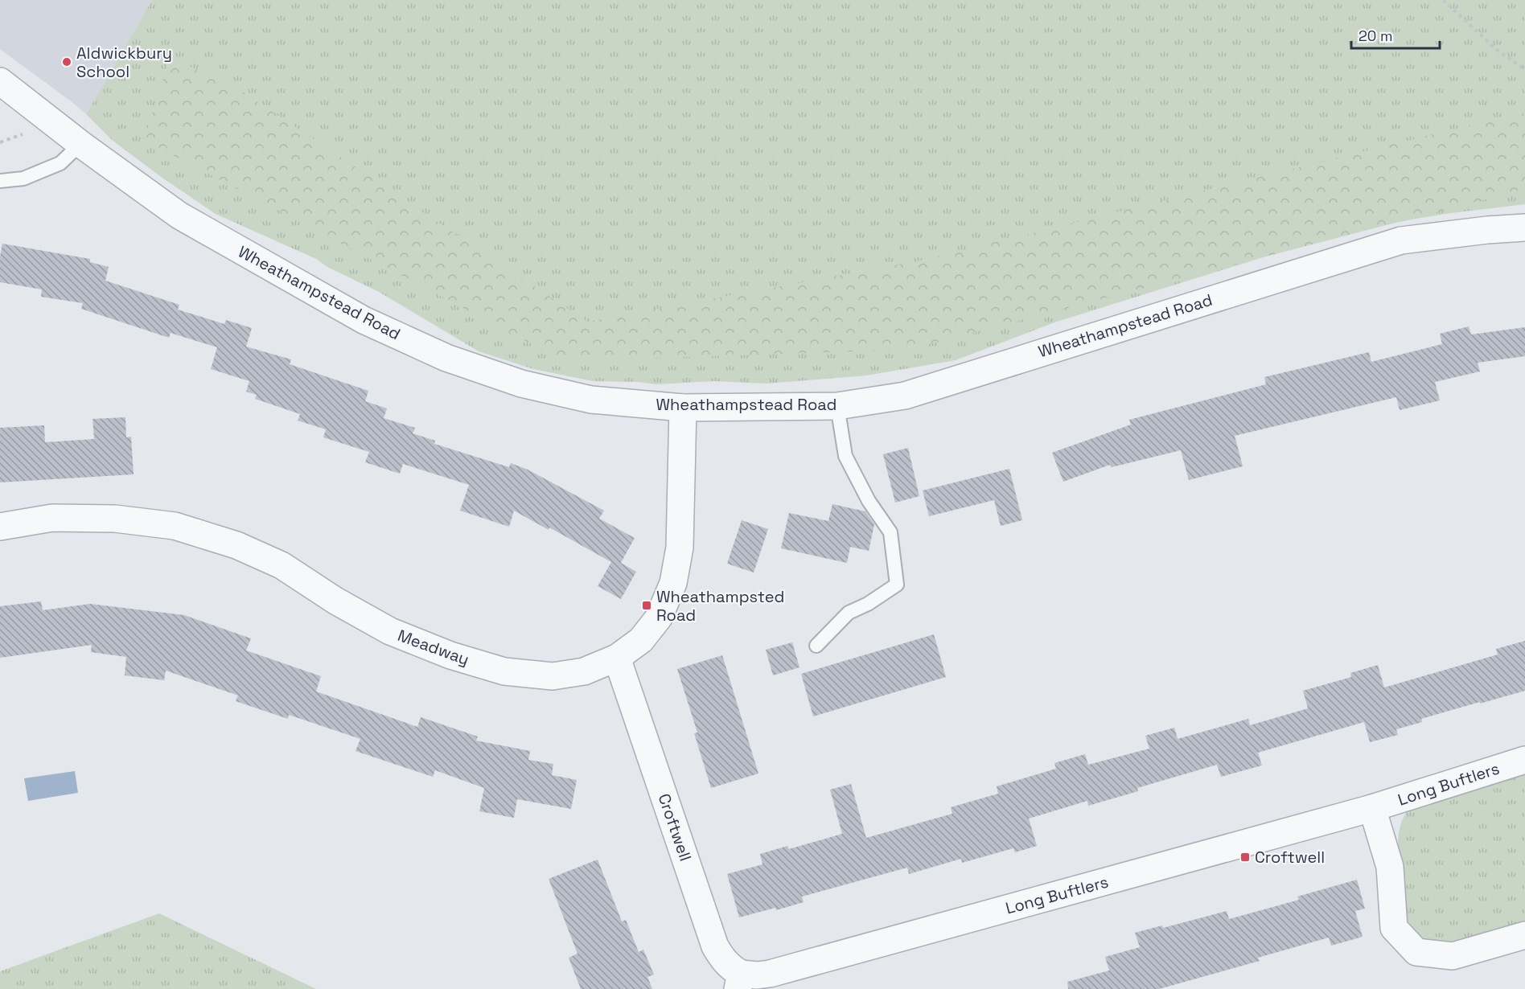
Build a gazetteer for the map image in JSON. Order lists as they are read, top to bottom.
{
  "streets": {
    "street": [
      "Wheathampstead Road",
      "Meadway",
      "Long Buftlers",
      "Croftwell"
    ]
  },
  "crossings": [
    ["Wheathampstead Road", "Meadway"],
    ["Meadway", "Croftwell"],
    ["Long Buftlers", "Croftwell"]
  ],
  "places": {
    "other": ["Aldwickbury School"],
    "transit": ["Wheathampsted Road", "Croftwell"]
  },
  "scale_bar": "20 m"
}
